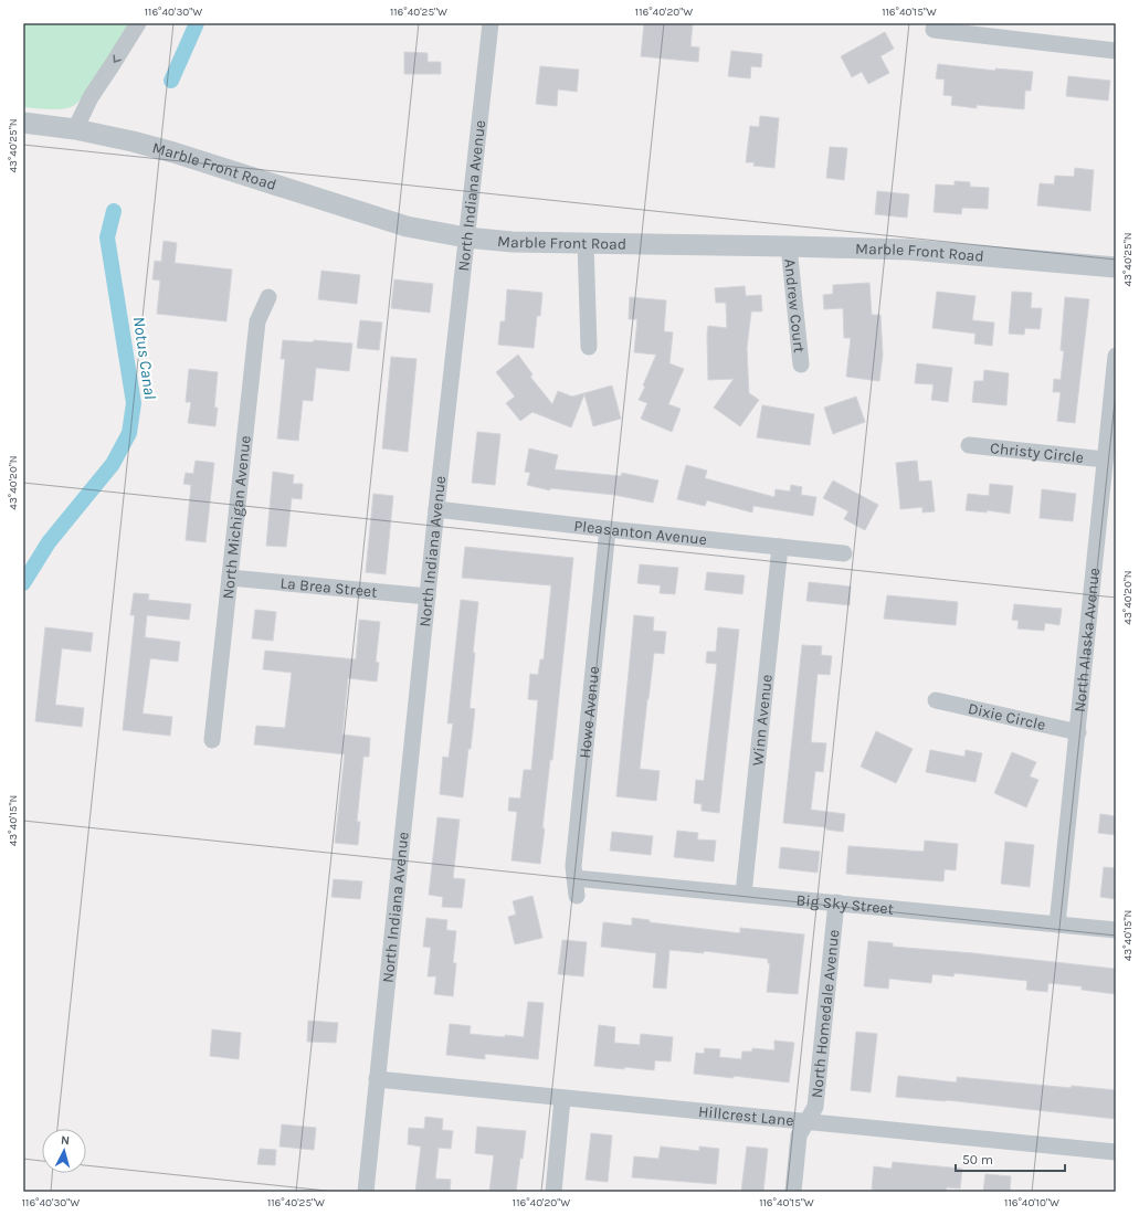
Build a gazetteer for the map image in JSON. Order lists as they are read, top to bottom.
{
  "streets": {
    "street": [
      "Marble Front Road",
      "North Indiana Avenue",
      "Andrew Court",
      "Christy Circle",
      "North Michigan Avenue",
      "Pleasanton Avenue",
      "La Brea Street",
      "North Alaska Avenue",
      "Howe Avenue",
      "Dixie Circle",
      "Winn Avenue",
      "Big Sky Street",
      "North Homedale Avenue",
      "Hillcrest Lane"
    ]
  },
  "crossings": [
    ["Marble Front Road", "North Indiana Avenue"],
    ["Marble Front Road", "Andrew Court"],
    ["North Indiana Avenue", "Pleasanton Avenue"],
    ["North Indiana Avenue", "La Brea Street"],
    ["North Indiana Avenue", "Hillcrest Lane"],
    ["Christy Circle", "North Alaska Avenue"],
    ["North Michigan Avenue", "La Brea Street"],
    ["Pleasanton Avenue", "Howe Avenue"],
    ["Pleasanton Avenue", "Winn Avenue"],
    ["North Alaska Avenue", "Dixie Circle"],
    ["North Alaska Avenue", "Big Sky Street"],
    ["Howe Avenue", "Big Sky Street"],
    ["Winn Avenue", "Big Sky Street"],
    ["Big Sky Street", "North Homedale Avenue"],
    ["North Homedale Avenue", "Hillcrest Lane"]
  ],
  "water": ["Notus Canal"],
  "scale_bar": "50 m",
  "north": "top",
  "coordinates": [
    "116°40'30\"W",
    "116°40'25\"W",
    "116°40'20\"W",
    "116°40'15\"W",
    "43°40'25\"N",
    "43°40'20\"N",
    "43°40'15\"N",
    "116°40'10\"W"
  ]
}
